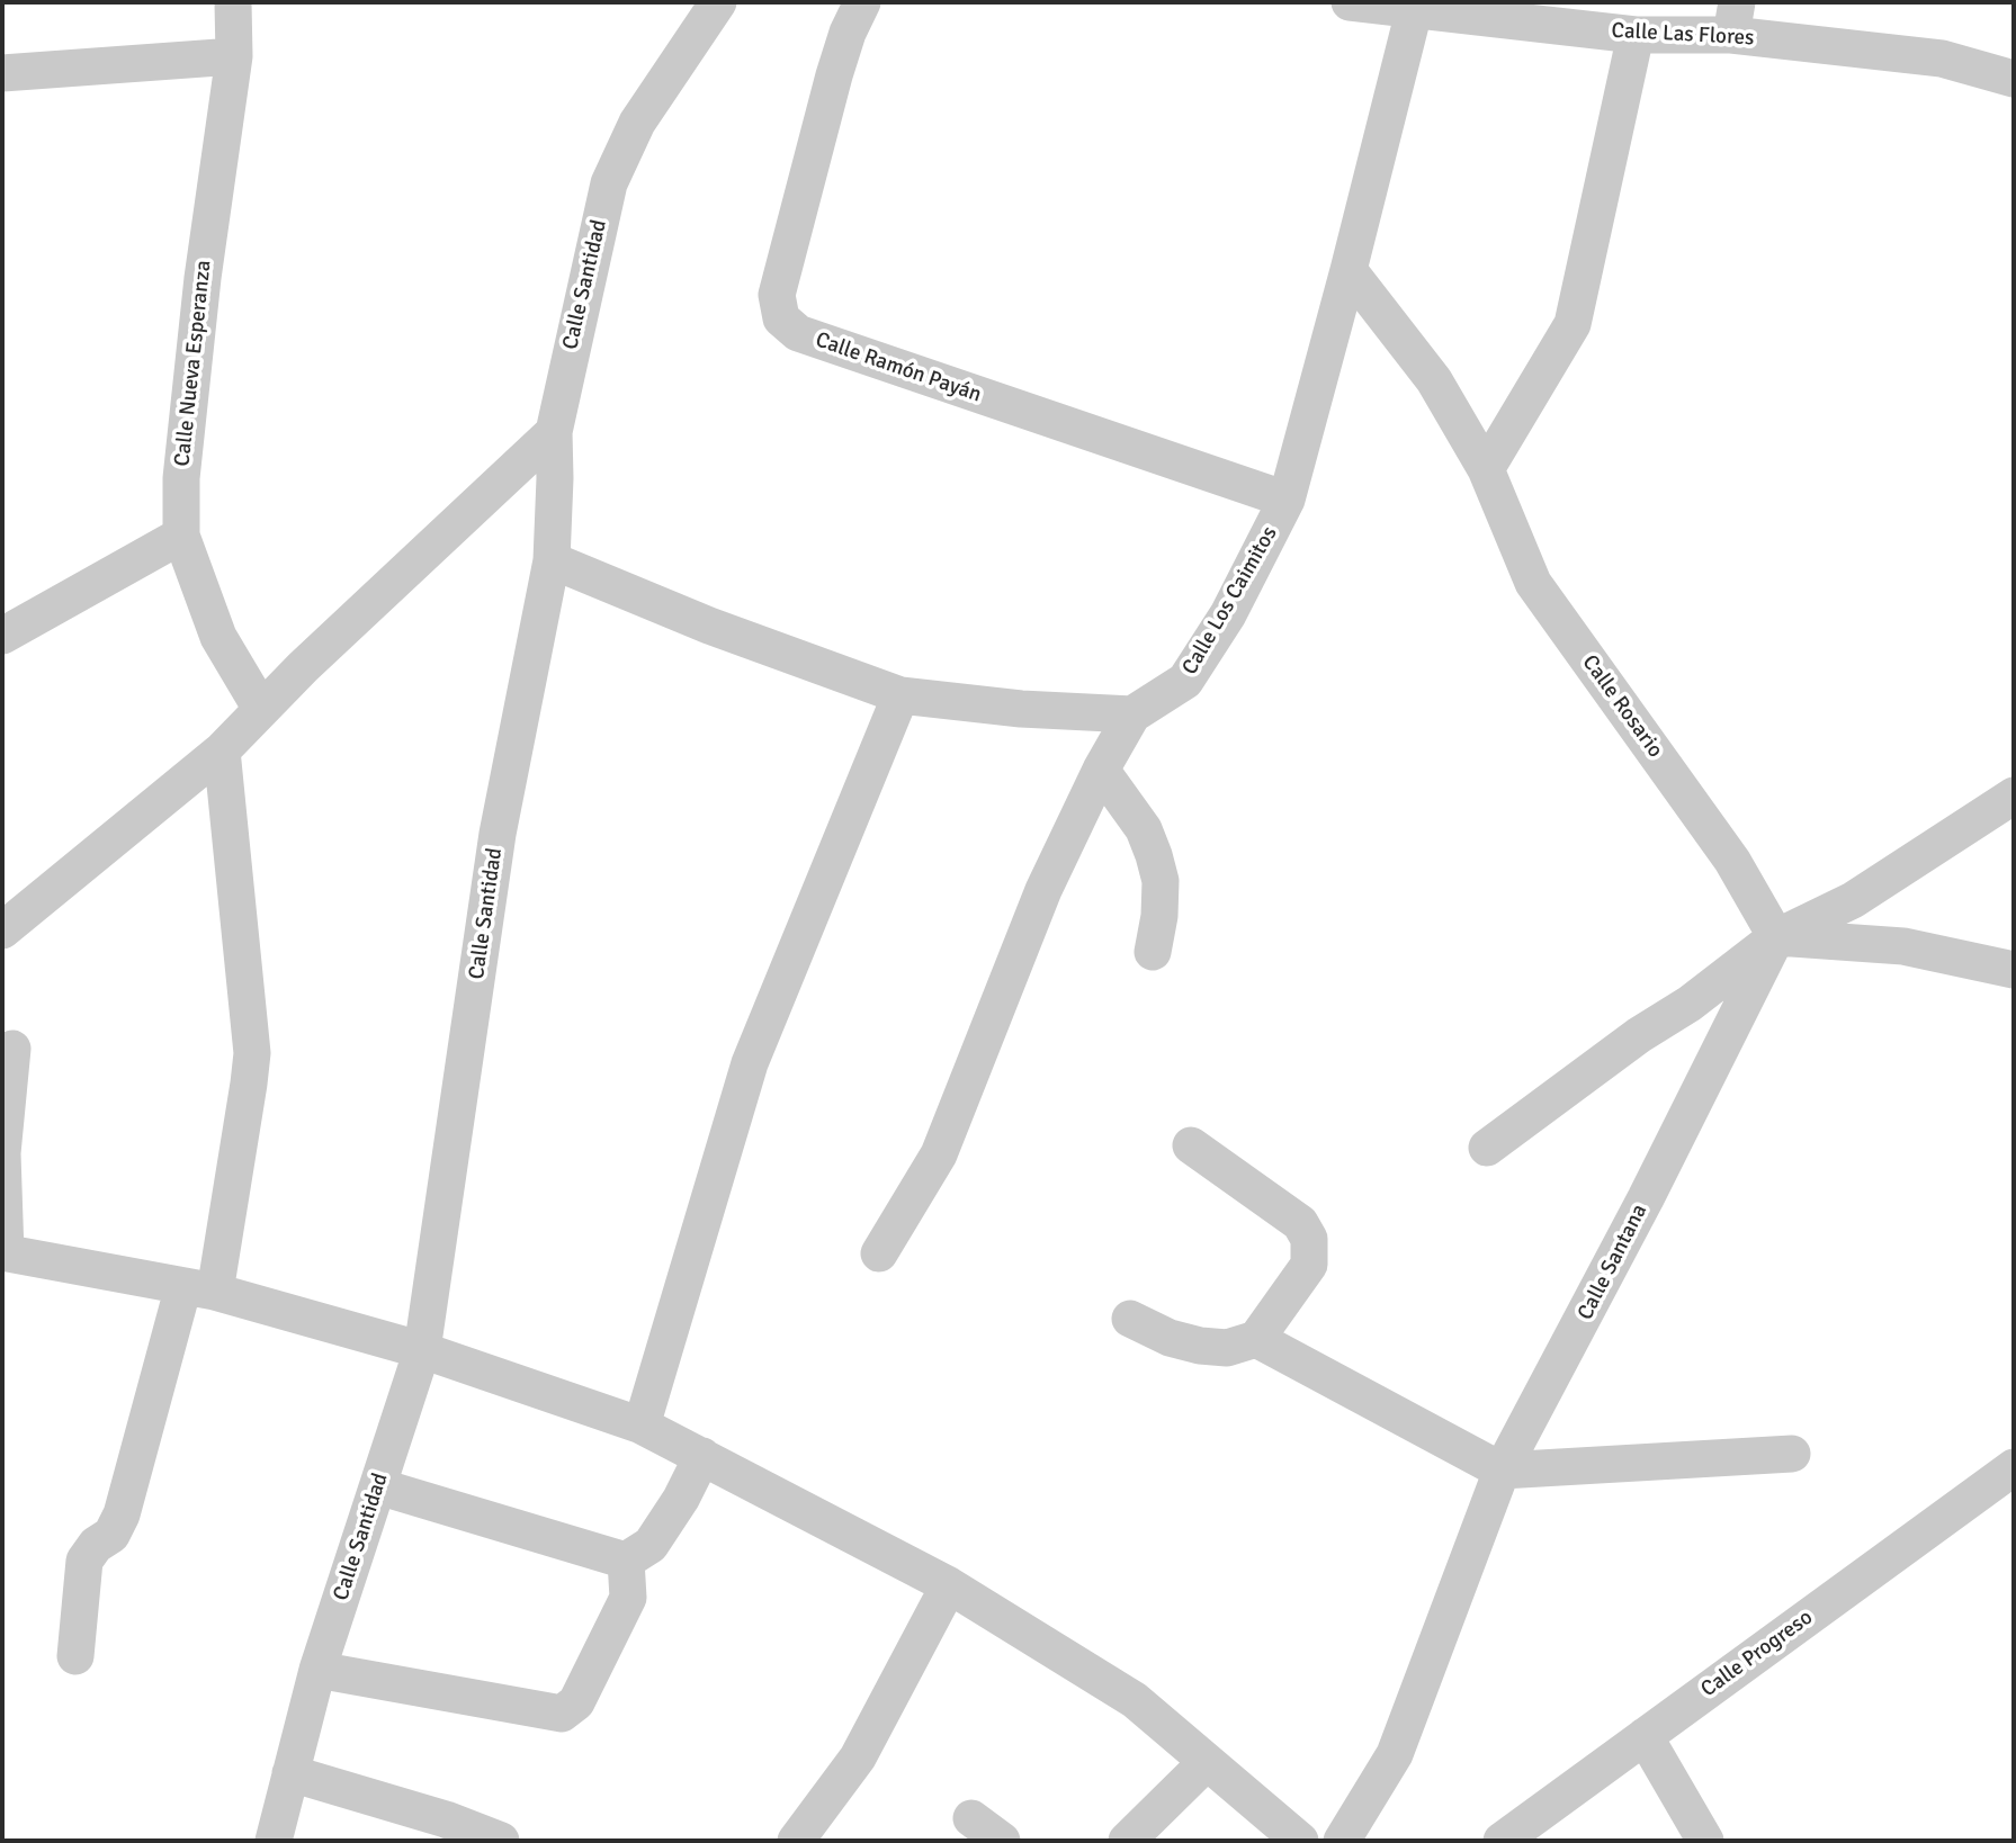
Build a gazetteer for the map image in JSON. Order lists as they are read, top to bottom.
{
  "streets": {
    "street": [
      "Calle Las Flores",
      "Calle Santidad",
      "Calle Nueva Esperanza",
      "Calle Ramón Payán",
      "Calle Los Caimitos",
      "Calle Rosario",
      "Calle Santana",
      "Calle Progreso"
    ]
  },
  "crossings": [
    ["Calle Las Flores", "Calle Los Caimitos"],
    ["Calle Ramón Payán", "Calle Los Caimitos"],
    ["Calle Los Caimitos", "Calle Rosario"],
    ["Calle Rosario", "Calle Santana"]
  ]
}
